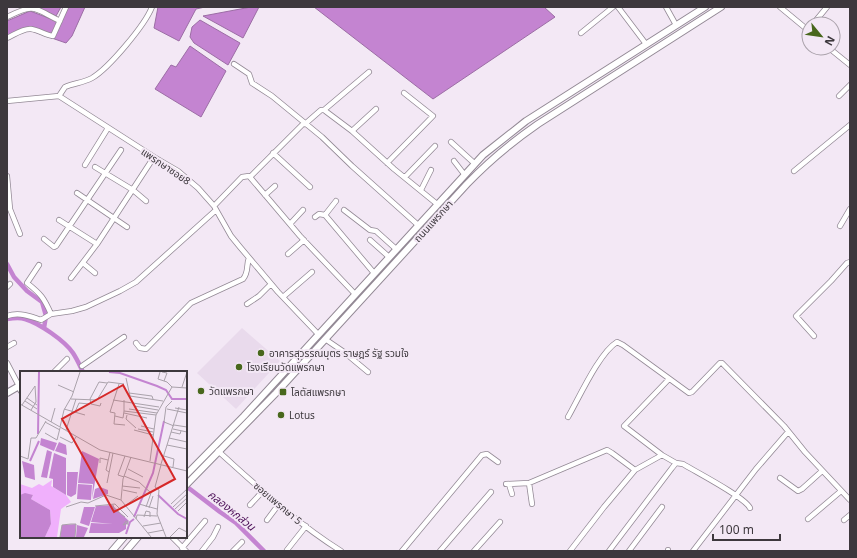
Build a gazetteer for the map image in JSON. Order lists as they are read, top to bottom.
{
  "streets": {
    "main road": ["ถนนแพรกษา"],
    "street": ["แพรกษาซอย8", "ซอยแพรกษา 5"]
  },
  "crossings": [
    ["แพรกษาซอย8", "ถนนแพรกษา"],
    ["ถนนแพรกษา", "ซอยแพรกษา 5"]
  ],
  "water": ["คลองหกส่วน"],
  "places": {
    "other": [
      "อาคารสุวรรณบุตร ราษฎร์ รัฐ รวมใจ",
      "โรงเรียนวัดแพรกษา",
      "วัดแพรกษา",
      "Lotus"
    ],
    "transit": ["โลตัสแพรกษา"]
  },
  "scale_bar": "100 m",
  "north": "bottom right"
}
